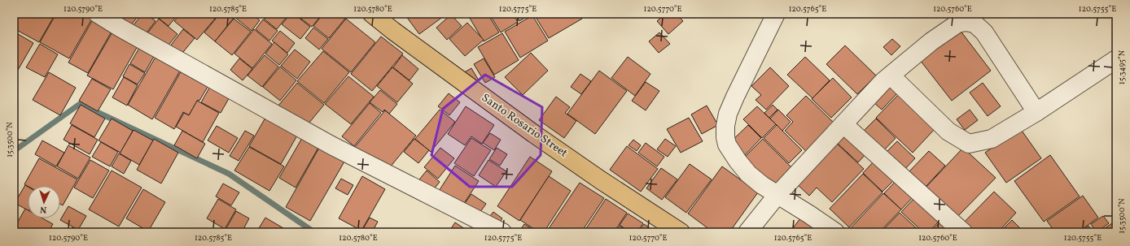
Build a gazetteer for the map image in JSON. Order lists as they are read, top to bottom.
{
  "streets": {
    "main road": ["Santo Rosario Street"]
  },
  "north": "bottom",
  "coordinates": [
    "120.5790°E",
    "120.5785°E",
    "120.5780°E",
    "120.5775°E",
    "120.5770°E",
    "120.5765°E",
    "120.5760°E",
    "120.5755°E",
    "15.3495°N",
    "15.3500°N"
  ]
}
